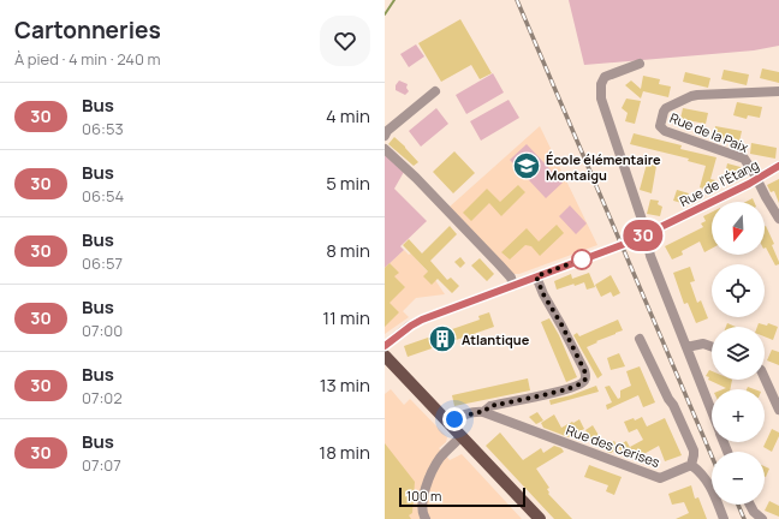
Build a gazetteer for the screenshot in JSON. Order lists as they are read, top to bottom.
{
  "streets": {
    "street": ["Rue de la Paix", "Rue de l'Étang", "Rue des Cerises"]
  },
  "crossings": [
    ["Rue de la Paix", "Rue de l'Étang"]
  ],
  "places": {
    "school or university": ["École élémentaire Montaigu"],
    "building": ["Atlantique"]
  },
  "lines": ["bus line 30"],
  "scale_bar": "100 m",
  "north": "bottom",
  "page": {
    "heading": ["Cartonneries", "À pied · 4 min · 240 m"],
    "on_map": "30",
    "list": [
      {
        "mark": "30",
        "name": "Bus",
        "note": "06:53",
        "value": "4 min"
      },
      {
        "mark": "30",
        "name": "Bus",
        "note": "06:54",
        "value": "5 min"
      },
      {
        "mark": "30",
        "name": "Bus",
        "note": "06:57",
        "value": "8 min"
      },
      {
        "mark": "30",
        "name": "Bus",
        "note": "07:00",
        "value": "11 min"
      },
      {
        "mark": "30",
        "name": "Bus",
        "note": "07:02",
        "value": "13 min"
      },
      {
        "mark": "30",
        "name": "Bus",
        "note": "07:07",
        "value": "18 min"
      }
    ],
    "map_buttons": ["+", "−"],
    "scale": "100 m"
  }
}
